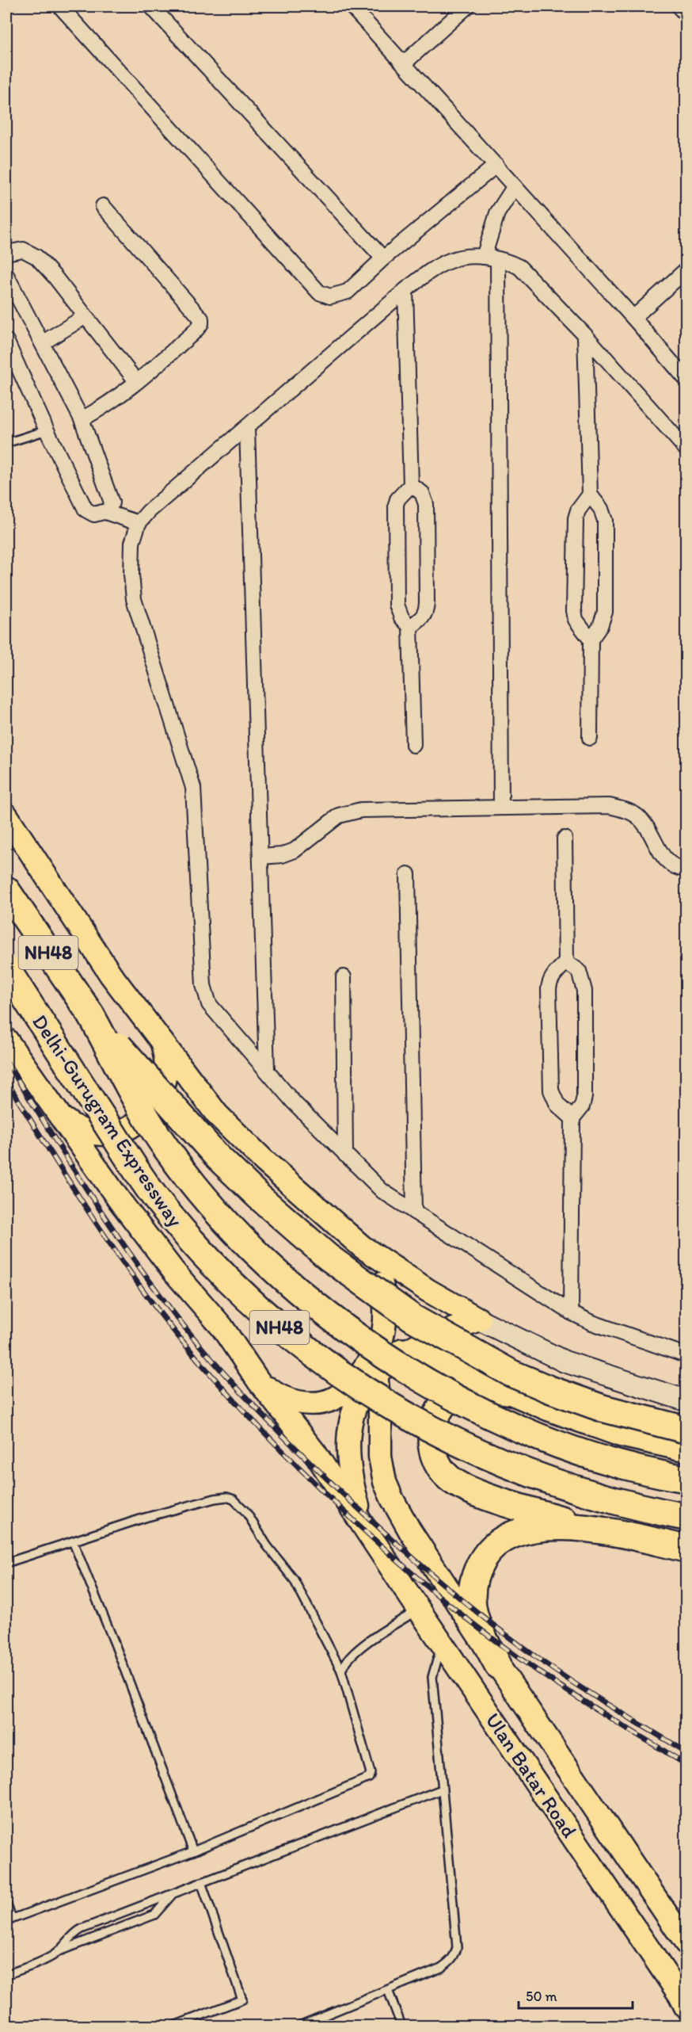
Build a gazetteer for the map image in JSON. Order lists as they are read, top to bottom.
{
  "streets": {
    "highway": ["NH48", "Delhi-Gurugram Expressway"],
    "main road": ["Ulan Batar Road"]
  },
  "scale_bar": "50 m"
}
